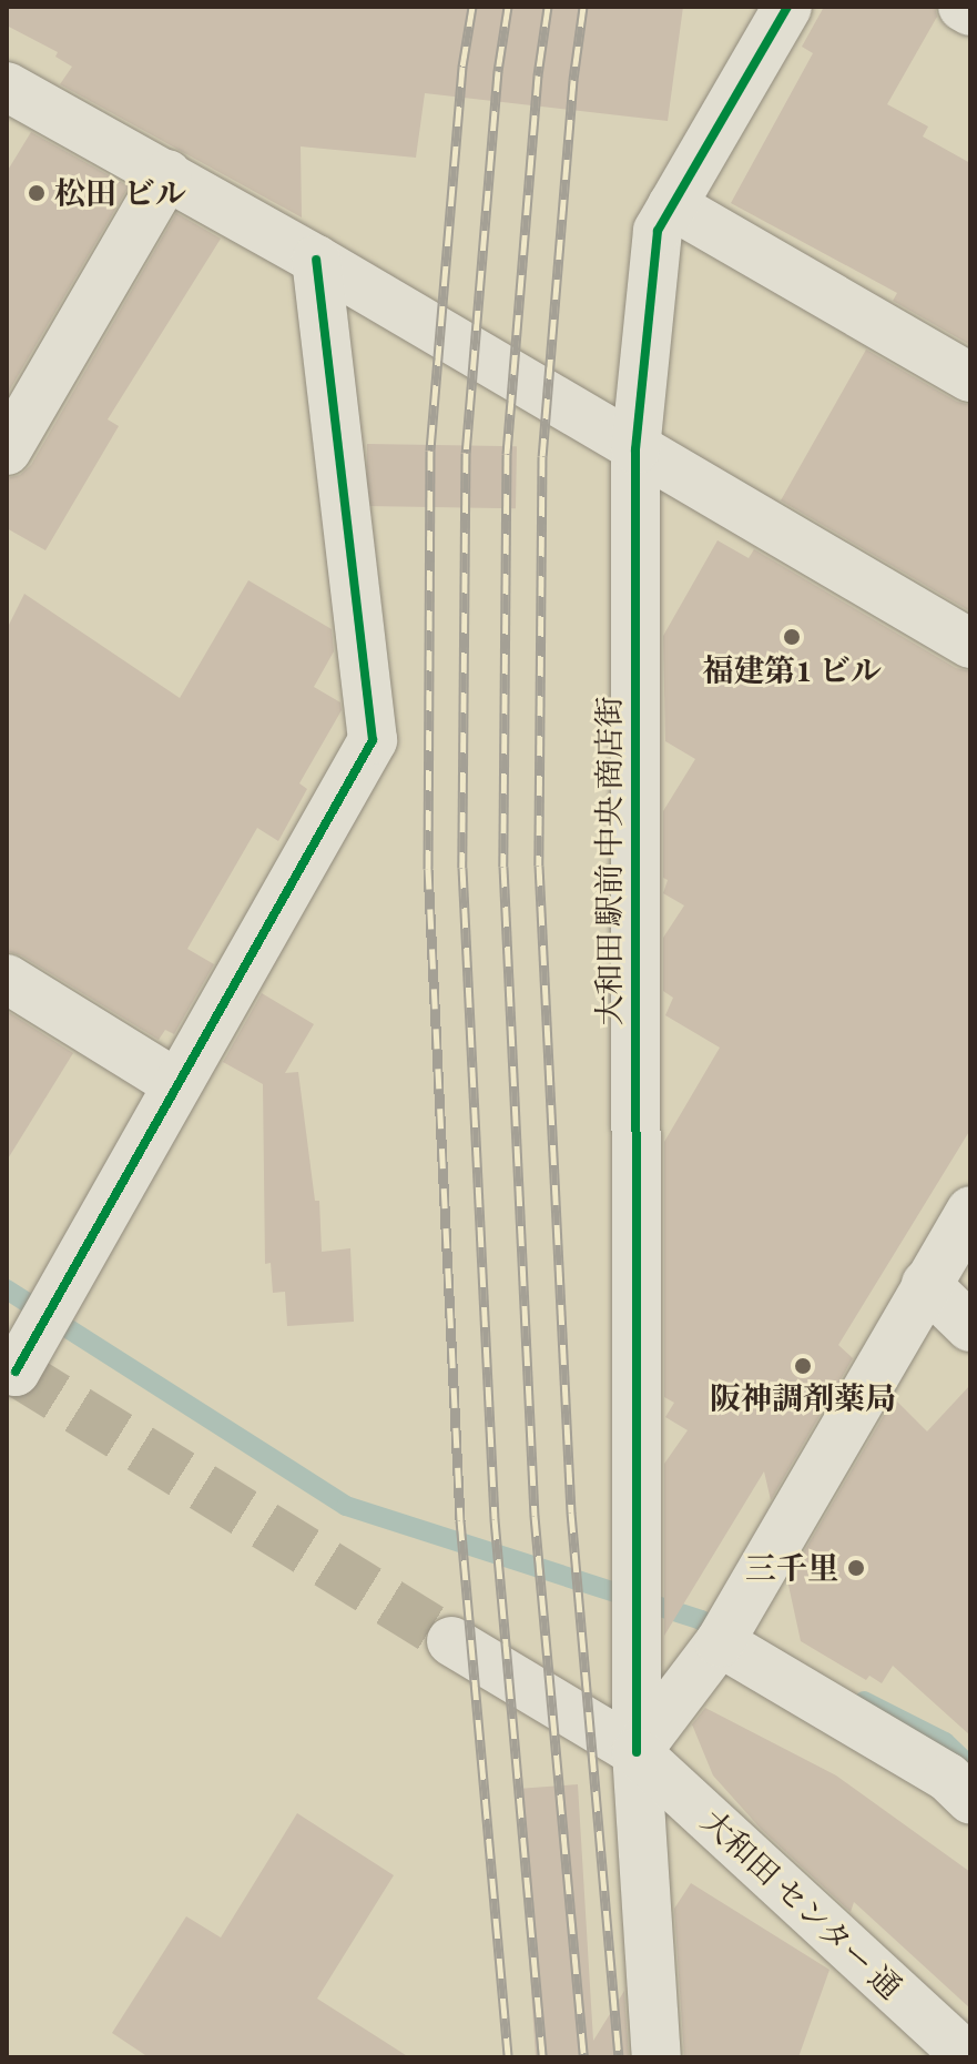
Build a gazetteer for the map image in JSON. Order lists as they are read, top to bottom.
{
  "streets": {
    "street": ["大和田 駅前 中央 商店街", "大和田 センター 通"]
  },
  "crossings": [
    ["大和田 駅前 中央 商店街", "大和田 センター 通"]
  ],
  "places": [
    "松田 ビル",
    "福建第1 ビル",
    "阪神調剤薬局",
    "三千里"
  ]
}
